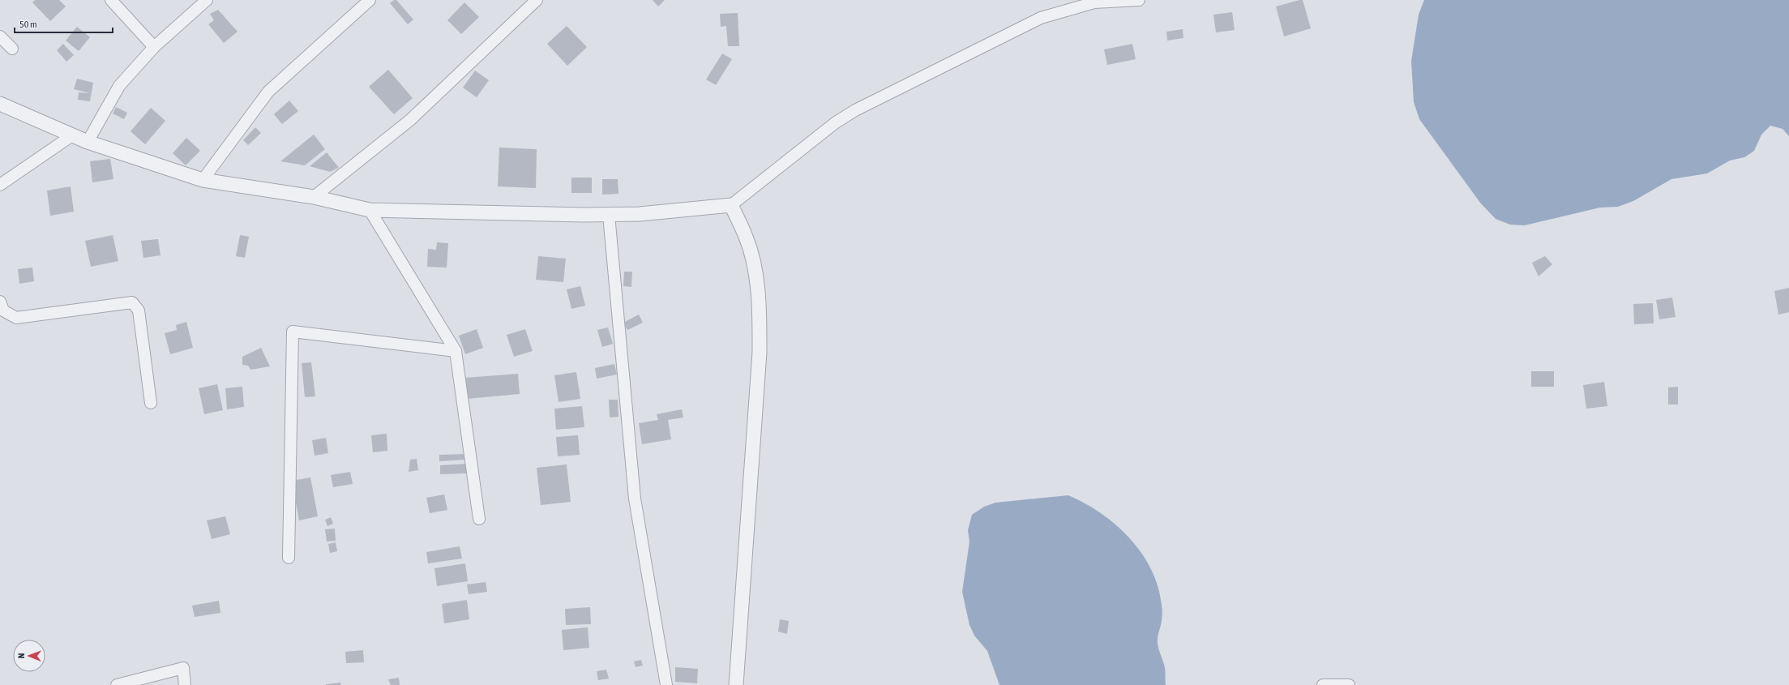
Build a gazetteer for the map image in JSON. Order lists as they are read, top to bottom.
{
  "scale_bar": "50 m",
  "north": "left"
}
